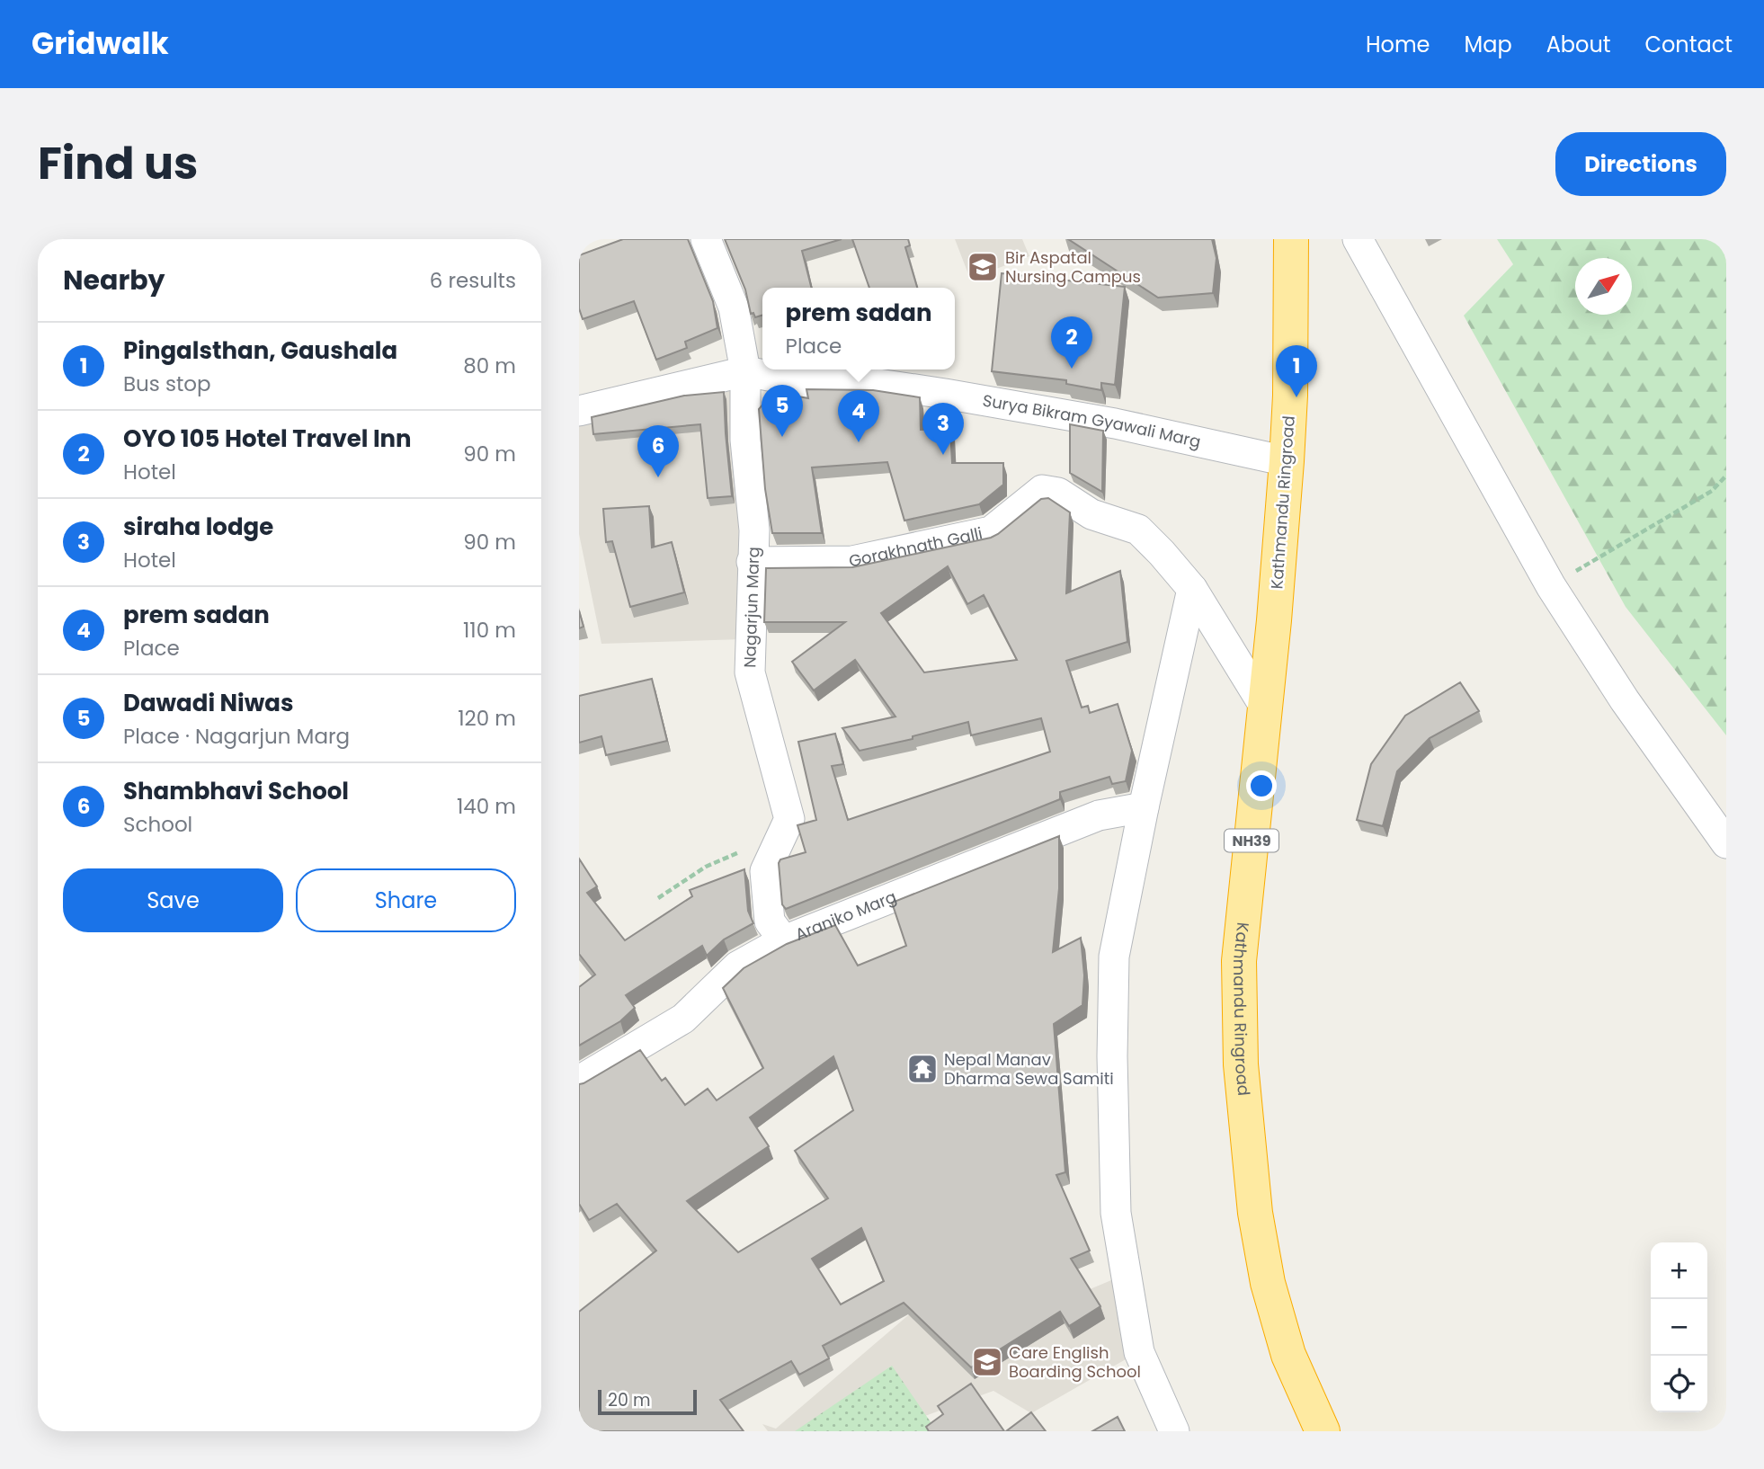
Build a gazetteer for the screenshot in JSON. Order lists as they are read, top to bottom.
{
  "streets": {
    "highway": ["Kathmandu Ringroad", "NH39"],
    "street": [
      "Surya Bikram Gyawali Marg",
      "Gorakhnath Galli",
      "Nagarjun Marg",
      "Araniko Marg"
    ]
  },
  "crossings": [
    ["Surya Bikram Gyawali Marg", "Kathmandu Ringroad"],
    ["Surya Bikram Gyawali Marg", "Nagarjun Marg"],
    ["Kathmandu Ringroad", "Gorakhnath Galli"],
    ["Gorakhnath Galli", "Nagarjun Marg"],
    ["Nagarjun Marg", "Araniko Marg"]
  ],
  "places": {
    "school or university": ["Bir Aspatal Nursing Campus", "Care English Boarding School"],
    "temple": ["Nepal Manav Dharma Sewa Samiti"]
  },
  "scale_bar": "20 m",
  "north": "top right",
  "page": {
    "header": "Gridwalk",
    "nav": [
      "Home",
      "Map",
      "About",
      "Contact"
    ],
    "title": "Find us",
    "buttons": [
      "Directions",
      ["Save", "Share"]
    ],
    "heading": ["Nearby", "6 results"],
    "popup": ["prem sadan", "Place"],
    "pins": [
      "2",
      "1",
      "5",
      "4",
      "3",
      "6"
    ],
    "list": [
      {
        "mark": "1",
        "name": "Pingalsthan, Gaushala",
        "note": "Bus stop",
        "value": "80 m"
      },
      {
        "mark": "2",
        "name": "OYO 105 Hotel Travel Inn",
        "note": "Hotel",
        "value": "90 m"
      },
      {
        "mark": "3",
        "name": "siraha lodge",
        "note": "Hotel",
        "value": "90 m"
      },
      {
        "mark": "4",
        "name": "prem sadan",
        "note": "Place",
        "value": "110 m"
      },
      {
        "mark": "5",
        "name": "Dawadi Niwas",
        "note": "Place · Nagarjun Marg",
        "value": "120 m"
      },
      {
        "mark": "6",
        "name": "Shambhavi School",
        "note": "School",
        "value": "140 m"
      }
    ],
    "map_buttons": ["+", "−"],
    "scale": "20 m"
  }
}
